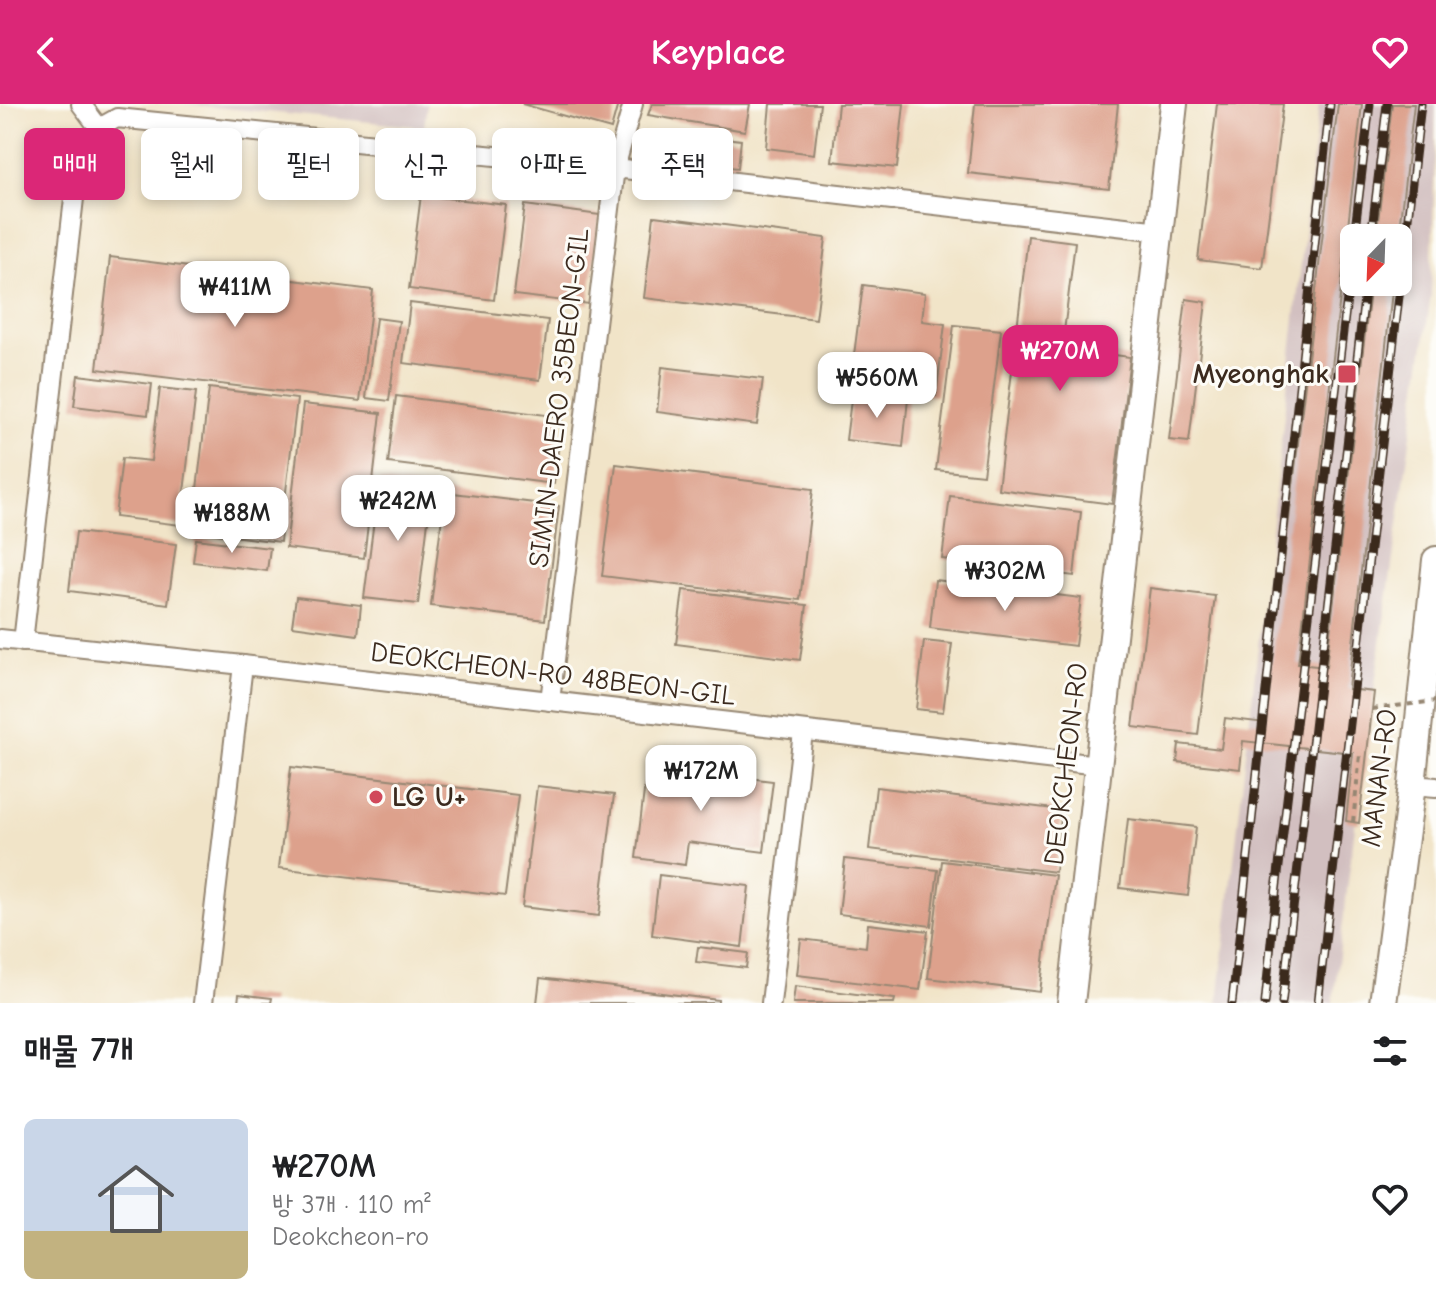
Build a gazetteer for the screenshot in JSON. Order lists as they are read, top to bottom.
{
  "streets": {
    "street": [
      "SIMIN-DAERO 35BEON-GIL",
      "DEOKCHEON-RO 48BEON-GIL",
      "DEOKCHEON-RO",
      "MANAN-RO"
    ]
  },
  "crossings": [
    ["SIMIN-DAERO 35BEON-GIL", "DEOKCHEON-RO 48BEON-GIL"],
    ["DEOKCHEON-RO 48BEON-GIL", "DEOKCHEON-RO"]
  ],
  "places": {
    "transit": ["Myeonghak"],
    "other": ["LG U+"]
  },
  "north": "bottom left",
  "page": {
    "header": "Keyplace",
    "chip": [
      "매매",
      "월세",
      "필터",
      "신규",
      "아파트",
      "주택"
    ],
    "price": [
      "₩411M",
      "₩270M",
      "₩560M",
      "₩242M",
      "₩188M",
      "₩302M",
      "₩172M"
    ],
    "heading": "매물 7개",
    "list": [
      {
        "name": "₩270M",
        "note": "방 3개 · 110 m² · Deokcheon-ro"
      }
    ]
  }
}
